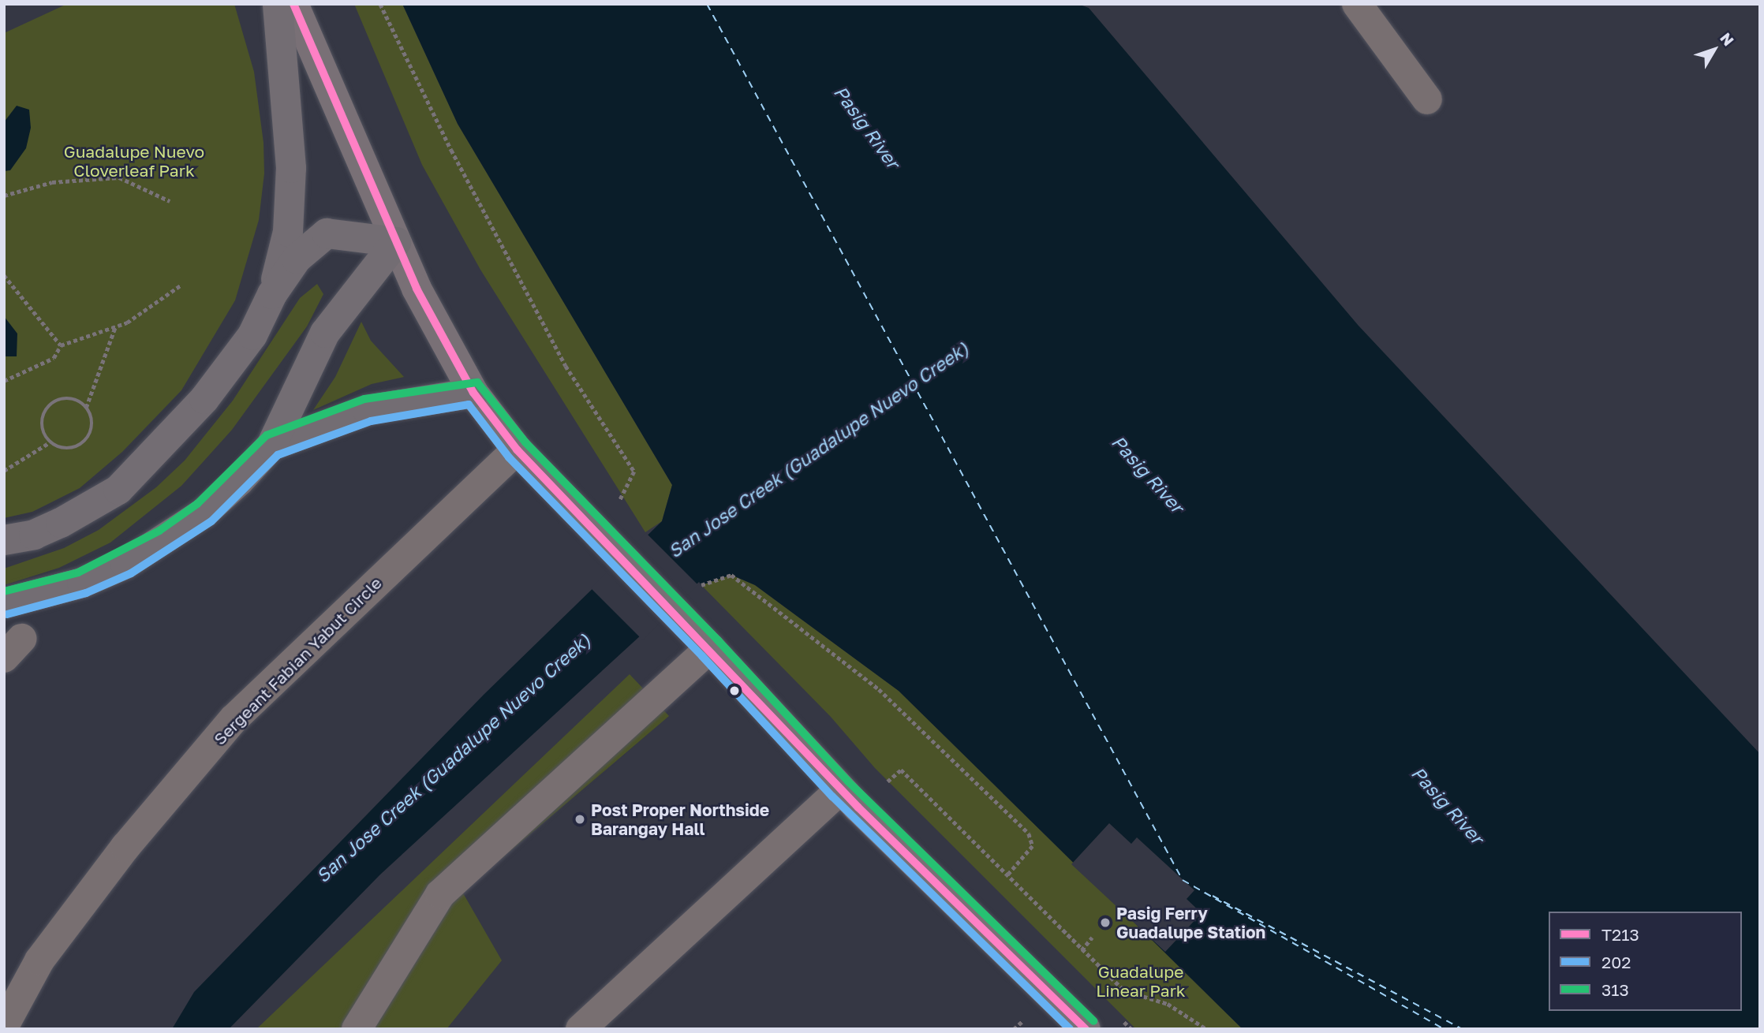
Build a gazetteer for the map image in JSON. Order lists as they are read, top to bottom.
{
  "streets": {
    "street": ["Sergeant Fabian Yabut Circle"]
  },
  "water": ["Pasig River", "San Jose Creek (Guadalupe Nuevo Creek)"],
  "parks": ["Guadalupe Nuevo Cloverleaf Park", "Guadalupe Linear Park"],
  "places": ["Post Proper Northside Barangay Hall", "Pasig Ferry Guadalupe Station"],
  "lines": ["transit line T213", "transit line 313", "transit line 202"],
  "legend": ["T213", "202", "313"],
  "north": "top right"
}
